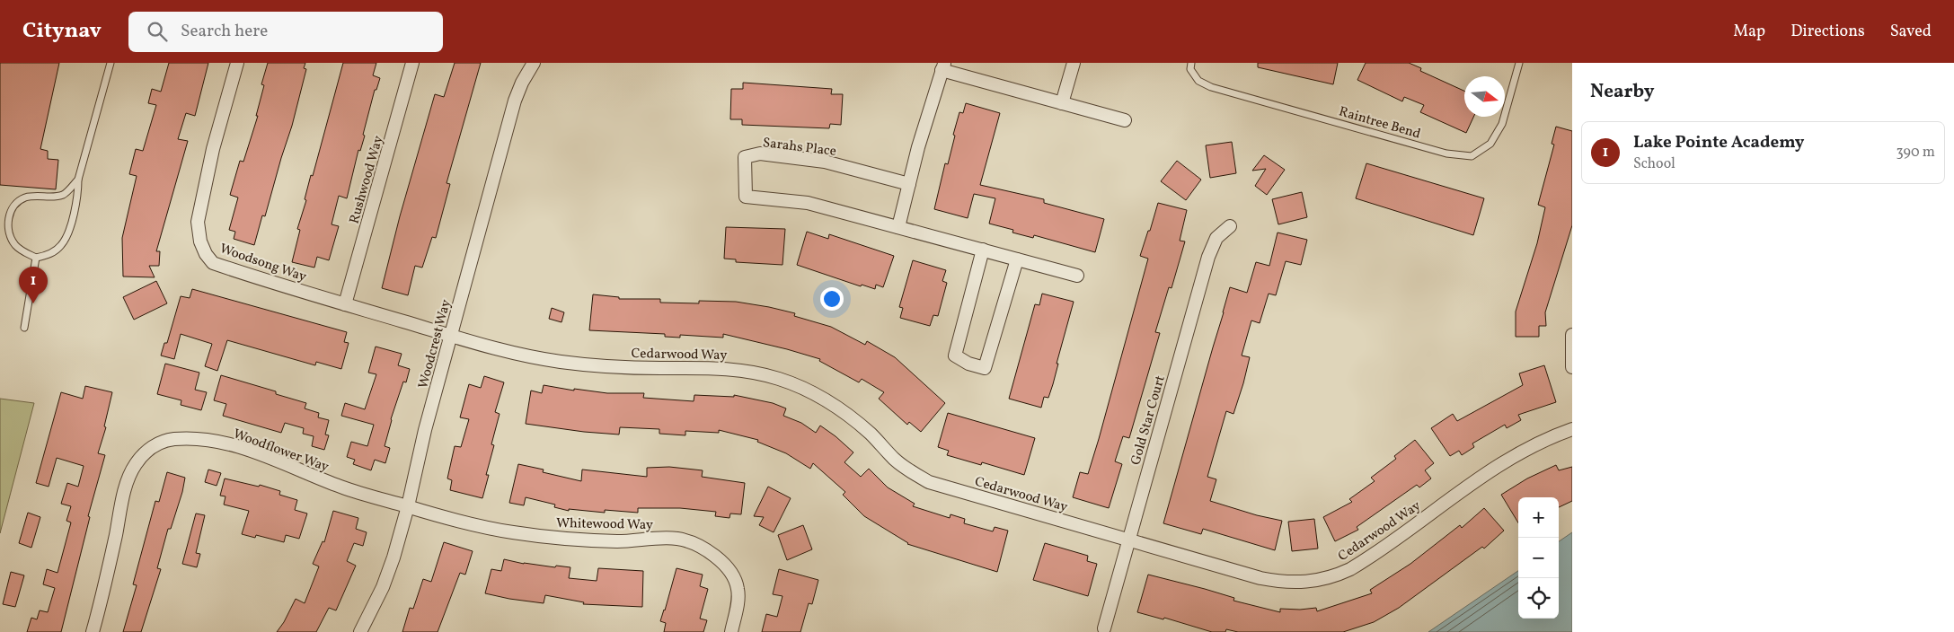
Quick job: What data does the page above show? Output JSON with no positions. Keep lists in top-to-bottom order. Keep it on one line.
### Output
{"streets":{"street":["Sarahs Place","Rushwood Way","Woodsong Way","Woodcrest Way","Cedarwood Way","Gold Star Court","Woodflower Way","Whitewood Way"],"lane":["Raintree Bend"]},"crossings":[["Rushwood Way","Woodsong Way"],["Woodsong Way","Woodcrest Way"],["Woodsong Way","Cedarwood Way"],["Woodcrest Way","Cedarwood Way"],["Woodcrest Way","Woodflower Way"],["Woodcrest Way","Whitewood Way"],["Cedarwood Way","Gold Star Court"],["Woodflower Way","Whitewood Way"]],"north":"right","page":{"header":"Citynav","search":"Search here","nav":["Map","Directions","Saved"],"heading":"Nearby","list":[{"mark":"1","name":"Lake Pointe Academy","note":"School","value":"390 m"}],"pins":"1","map_buttons":["+","−"]}}
